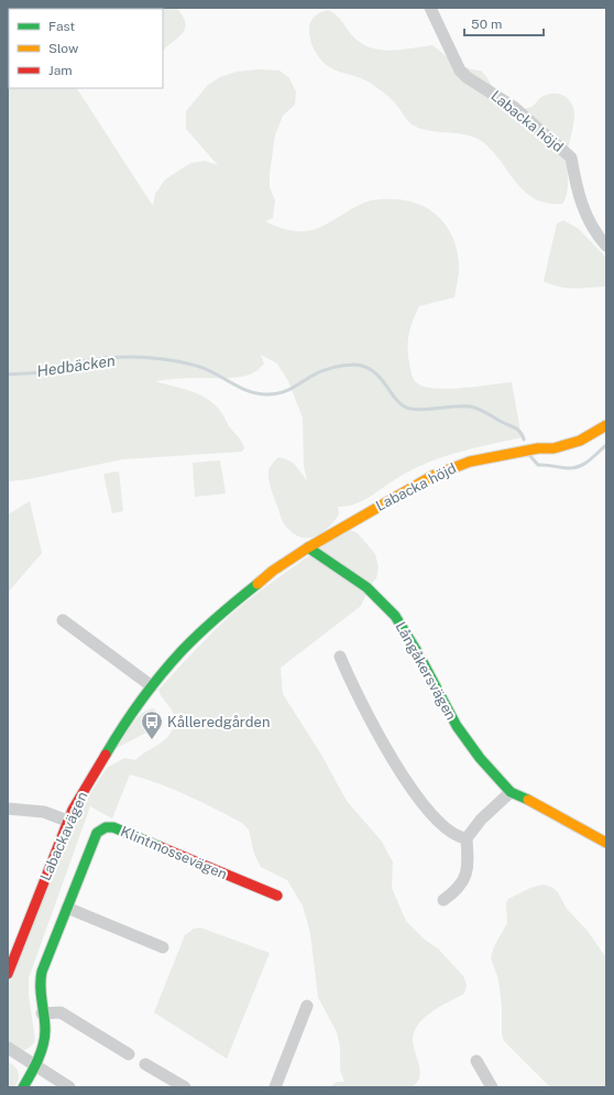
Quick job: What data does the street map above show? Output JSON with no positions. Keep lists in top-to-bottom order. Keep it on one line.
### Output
{"streets":{"street":["Labacka höjd","Långåkersvägen","Labackavägen","Klintmossevägen"]},"crossings":[["Labacka höjd","Långåkersvägen"],["Labacka höjd","Labackavägen"],["Långåkersvägen","Labackavägen"]],"water":["Hedbäcken"],"places":{"bus stop":["Kålleredgården"]},"legend":["Fast","Slow","Jam"],"scale_bar":"50 m"}
